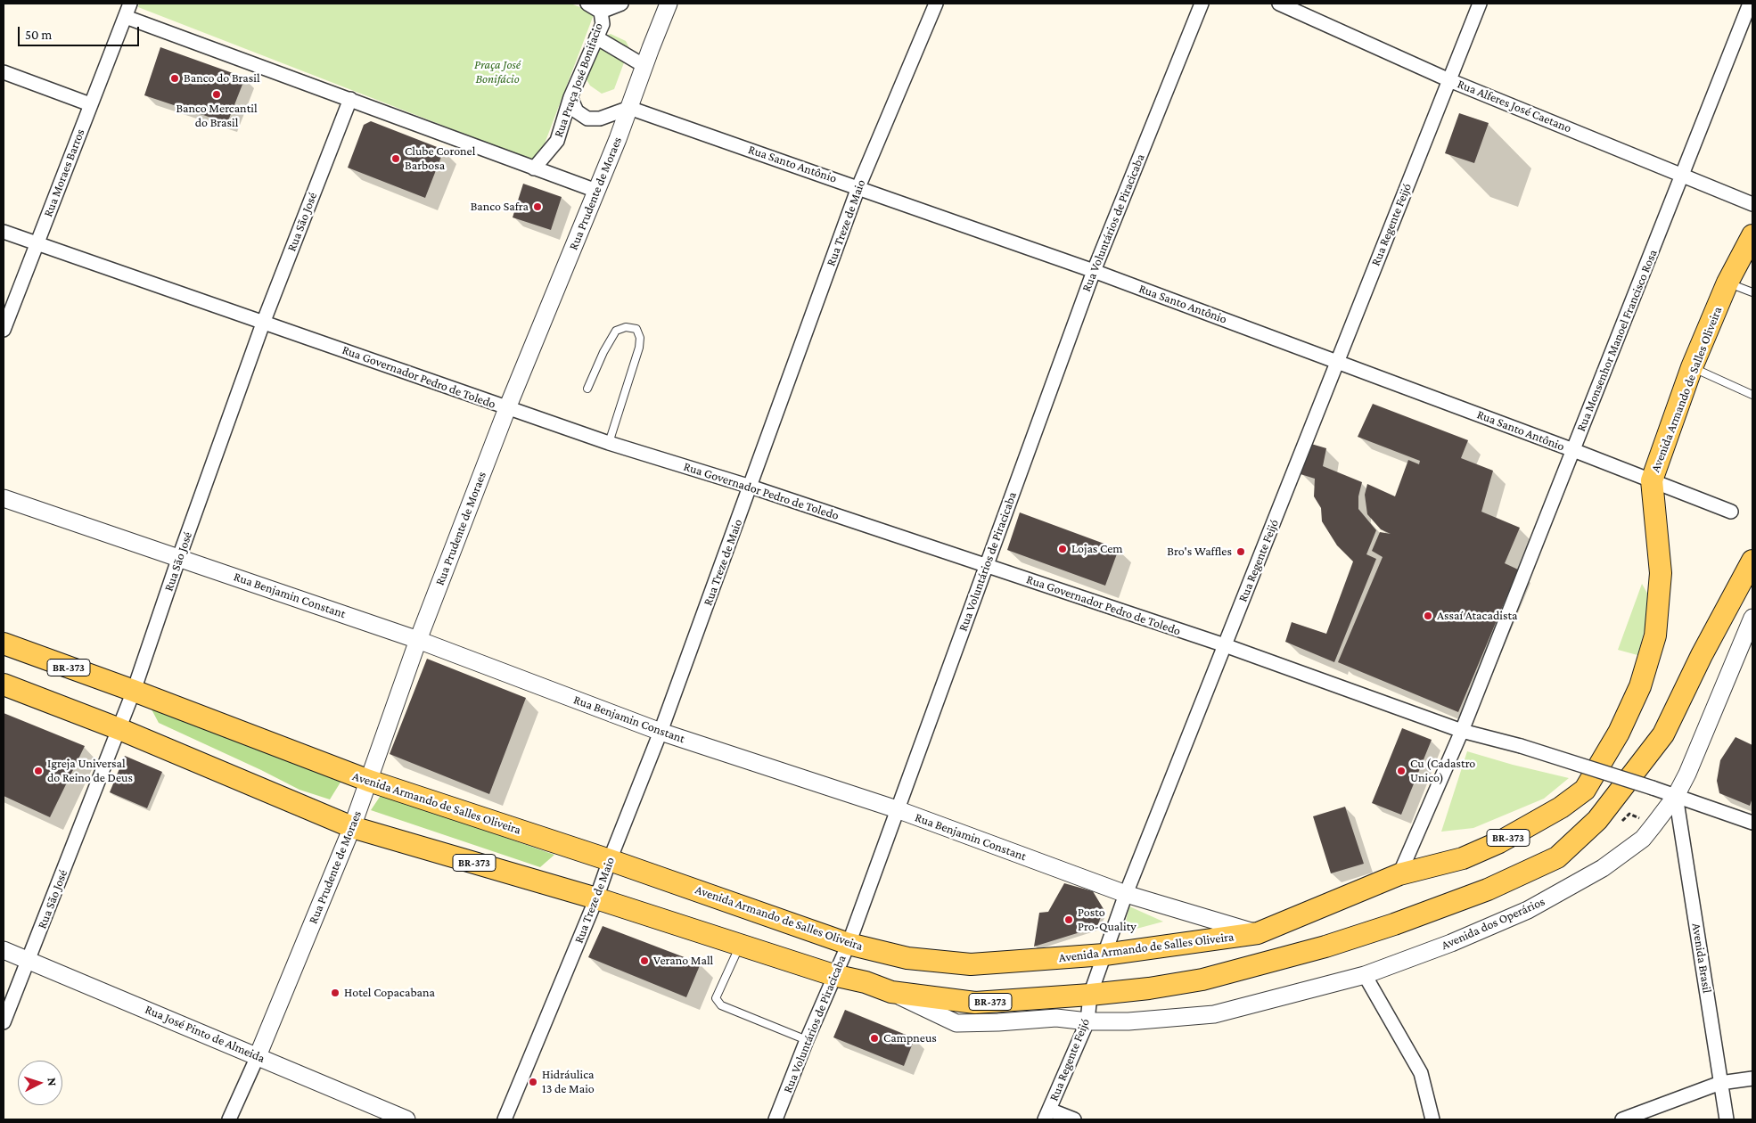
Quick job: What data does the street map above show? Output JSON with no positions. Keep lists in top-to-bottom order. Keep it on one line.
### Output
{"streets":{"main road":["Avenida Armando de Salles Oliveira","BR-373"],"street":["Rua Praça José Bonifacio","Rua Alferes José Caetano","Rua Santo Antônio","Rua Moraes Barros","Rua Prudente de Moraes","Rua São José","Rua Treze de Maio","Rua Voluntários de Piracicaba","Rua Regente Feijó","Rua Monsenhor Manoel Francisco Rosa","Rua Governador Pedro de Toledo","Rua Benjamin Constant","Avenida dos Operários","Avenida Brasil","Rua José Pinto de Almeida"]},"crossings":[["Rua Alferes José Caetano","Rua Regente Feijó"],["Rua Alferes José Caetano","Rua Monsenhor Manoel Francisco Rosa"],["Rua Santo Antônio","Rua Prudente de Moraes"],["Rua Santo Antônio","Rua Treze de Maio"],["Rua Santo Antônio","Rua Voluntários de Piracicaba"],["Rua Santo Antônio","Rua Regente Feijó"],["Rua Santo Antônio","Rua Monsenhor Manoel Francisco Rosa"],["Rua Santo Antônio","Avenida Armando de Salles Oliveira"],["Rua Moraes Barros","Rua Governador Pedro de Toledo"],["Rua Prudente de Moraes","Rua Governador Pedro de Toledo"],["Rua Prudente de Moraes","Avenida Armando de Salles Oliveira"],["Rua Prudente de Moraes","Rua Benjamin Constant"],["Rua Prudente de Moraes","BR-373"],["Rua Prudente de Moraes","Rua José Pinto de Almeida"],["Rua São José","Rua Governador Pedro de Toledo"],["Rua São José","Avenida Armando de Salles Oliveira"],["Rua São José","Rua Benjamin Constant"],["Rua São José","BR-373"],["Rua São José","Rua José Pinto de Almeida"],["Rua Treze de Maio","Rua Governador Pedro de Toledo"],["Rua Treze de Maio","Avenida Armando de Salles Oliveira"],["Rua Treze de Maio","Rua Benjamin Constant"],["Rua Treze de Maio","BR-373"],["Rua Voluntários de Piracicaba","Rua Governador Pedro de Toledo"],["Rua Voluntários de Piracicaba","Avenida Armando de Salles Oliveira"],["Rua Voluntários de Piracicaba","Rua Benjamin Constant"],["Rua Voluntários de Piracicaba","BR-373"],["Rua Regente Feijó","Rua Governador Pedro de Toledo"],["Rua Regente Feijó","Avenida Armando de Salles Oliveira"],["Rua Regente Feijó","Rua Benjamin Constant"],["Rua Regente Feijó","BR-373"],["Rua Regente Feijó","Avenida dos Operários"],["Rua Monsenhor Manoel Francisco Rosa","Rua Governador Pedro de Toledo"],["Rua Monsenhor Manoel Francisco Rosa","Avenida Armando de Salles Oliveira"],["Rua Governador Pedro de Toledo","Avenida dos Operários"],["Rua Governador Pedro de Toledo","Avenida Brasil"],["Avenida Armando de Salles Oliveira","Rua Benjamin Constant"],["BR-373","Avenida dos Operários"],["Avenida dos Operários","Avenida Brasil"]],"parks":["Praça José Bonifácio"],"places":["Banco do Brasil","Banco Mercantil do Brasil","Clube Coronel Barbosa","Banco Safra","Lojas Cem","Bro's Waffles","Assaí Atacadista","Igreja Universal do Reino de Deus","Cu (Cadastro Unico)","Posto Pro-Quality","Verano Mall","Hotel Copacabana","Campneus","Hidráulica 13 de Maio"],"scale_bar":"50 m","north":"right"}
